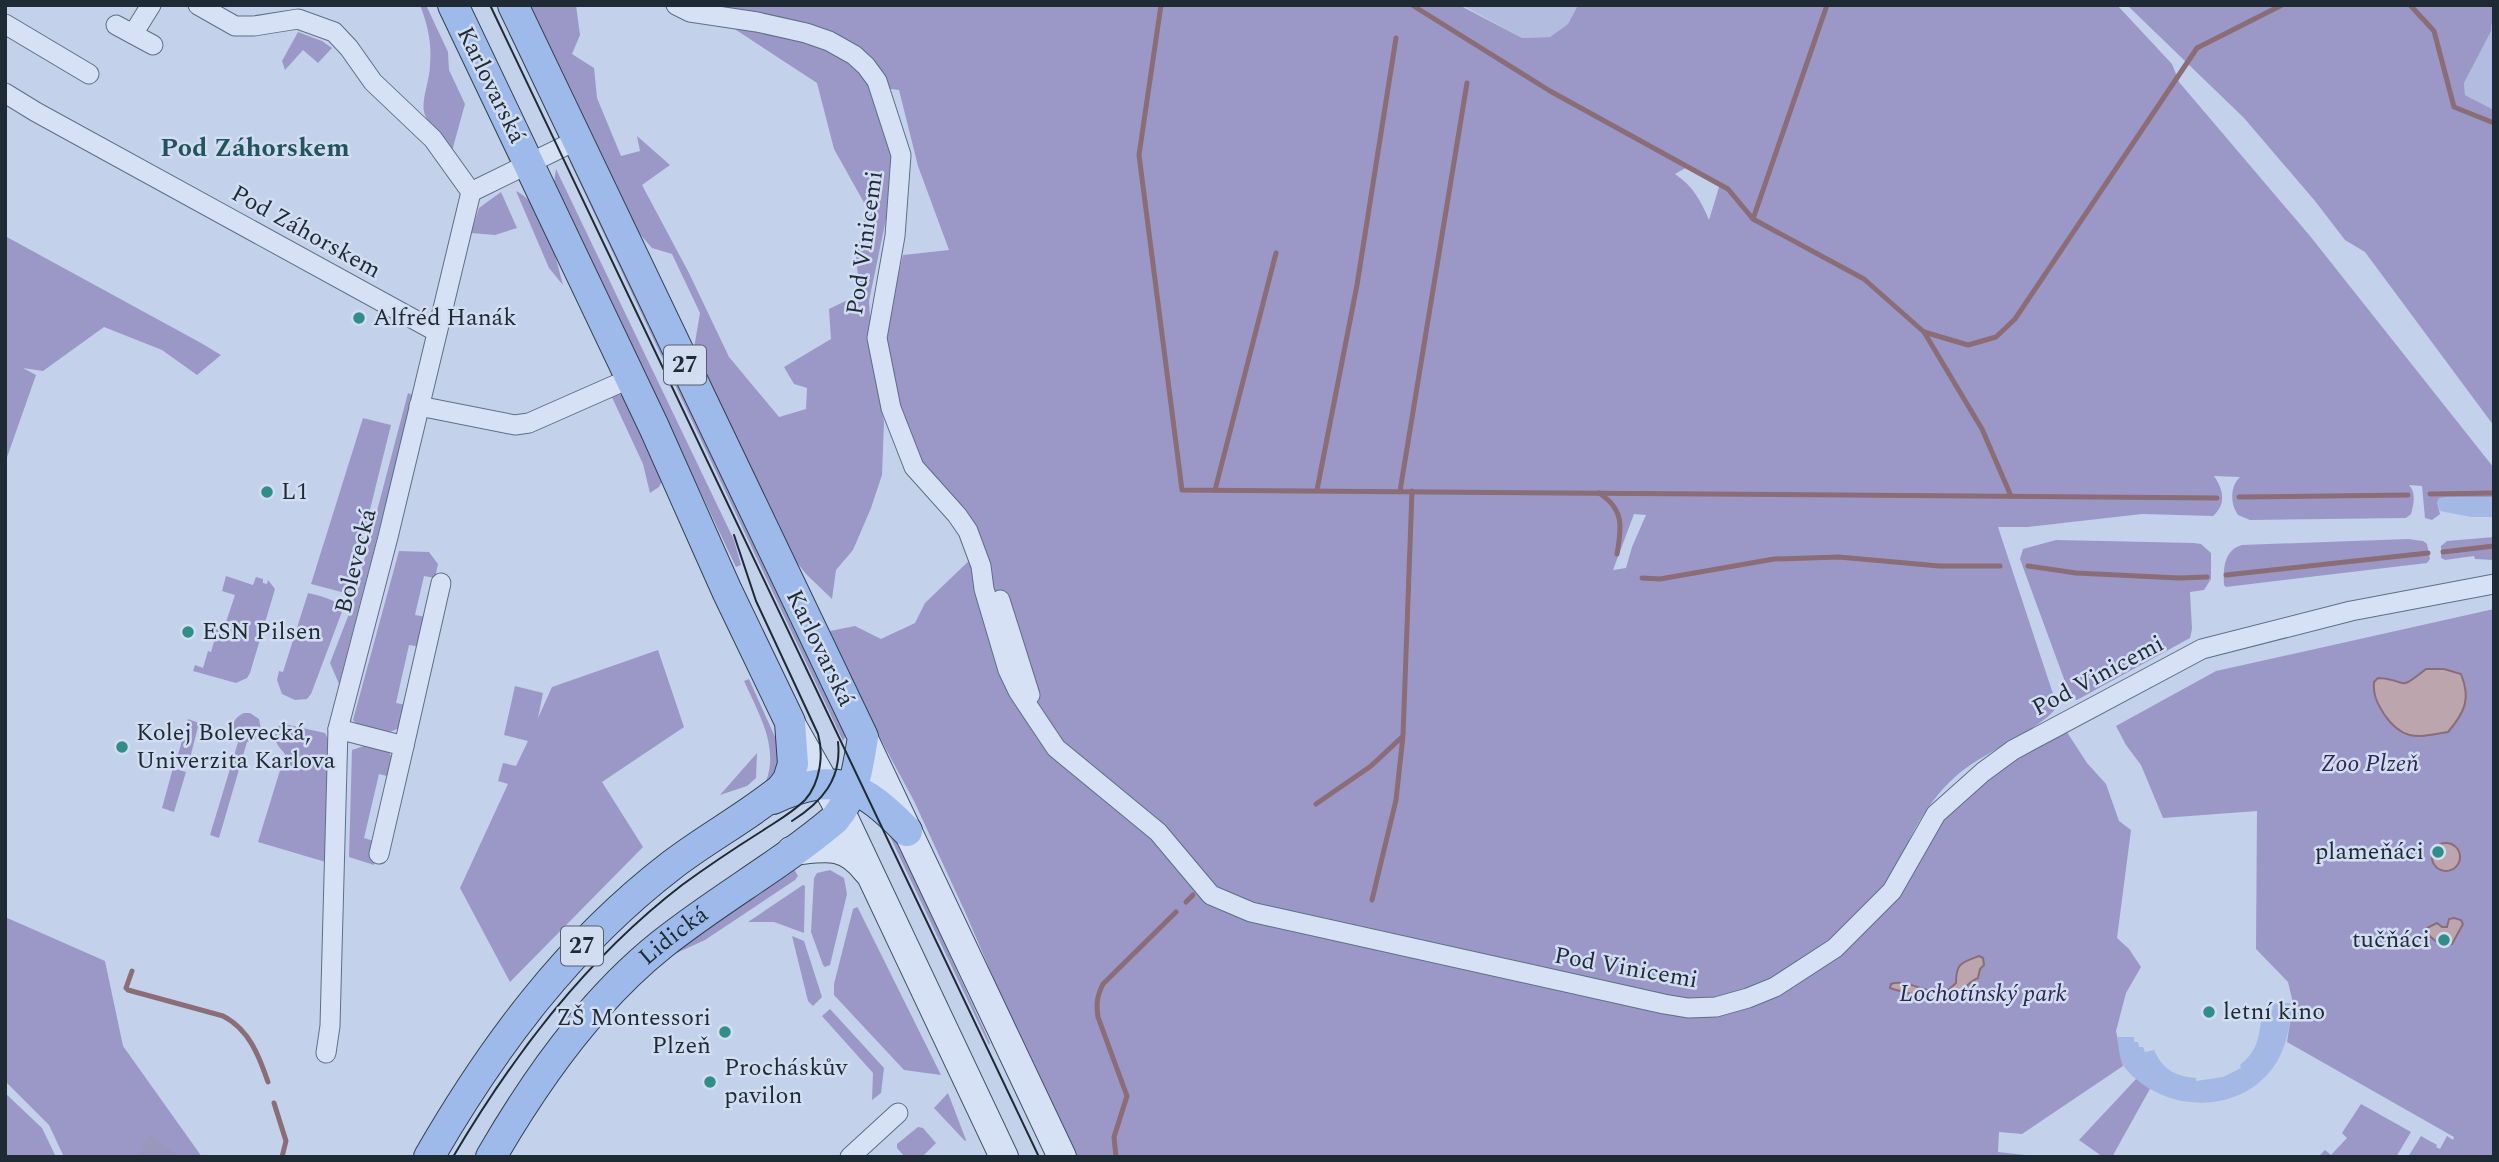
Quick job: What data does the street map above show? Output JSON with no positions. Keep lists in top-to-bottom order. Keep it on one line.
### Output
{"streets":{"main road":["Karlovarská","27","Lidická"],"street":["Pod Záhorskem","Pod Vinicemi","Bolevecká"]},"crossings":[["Karlovarská","27"],["Pod Záhorskem","Bolevecká"]],"districts":["Pod Záhorskem"],"parks":["Zoo Plzeň","Lochotínský park"],"places":["Alfréd Hanák","L1","ESN Pilsen","Kolej Bolevecká, Univerzita Karlova","plameňáci","tučňáci","letní kino","ZŠ Montessori Plzeň","Procháskův pavilon"]}
